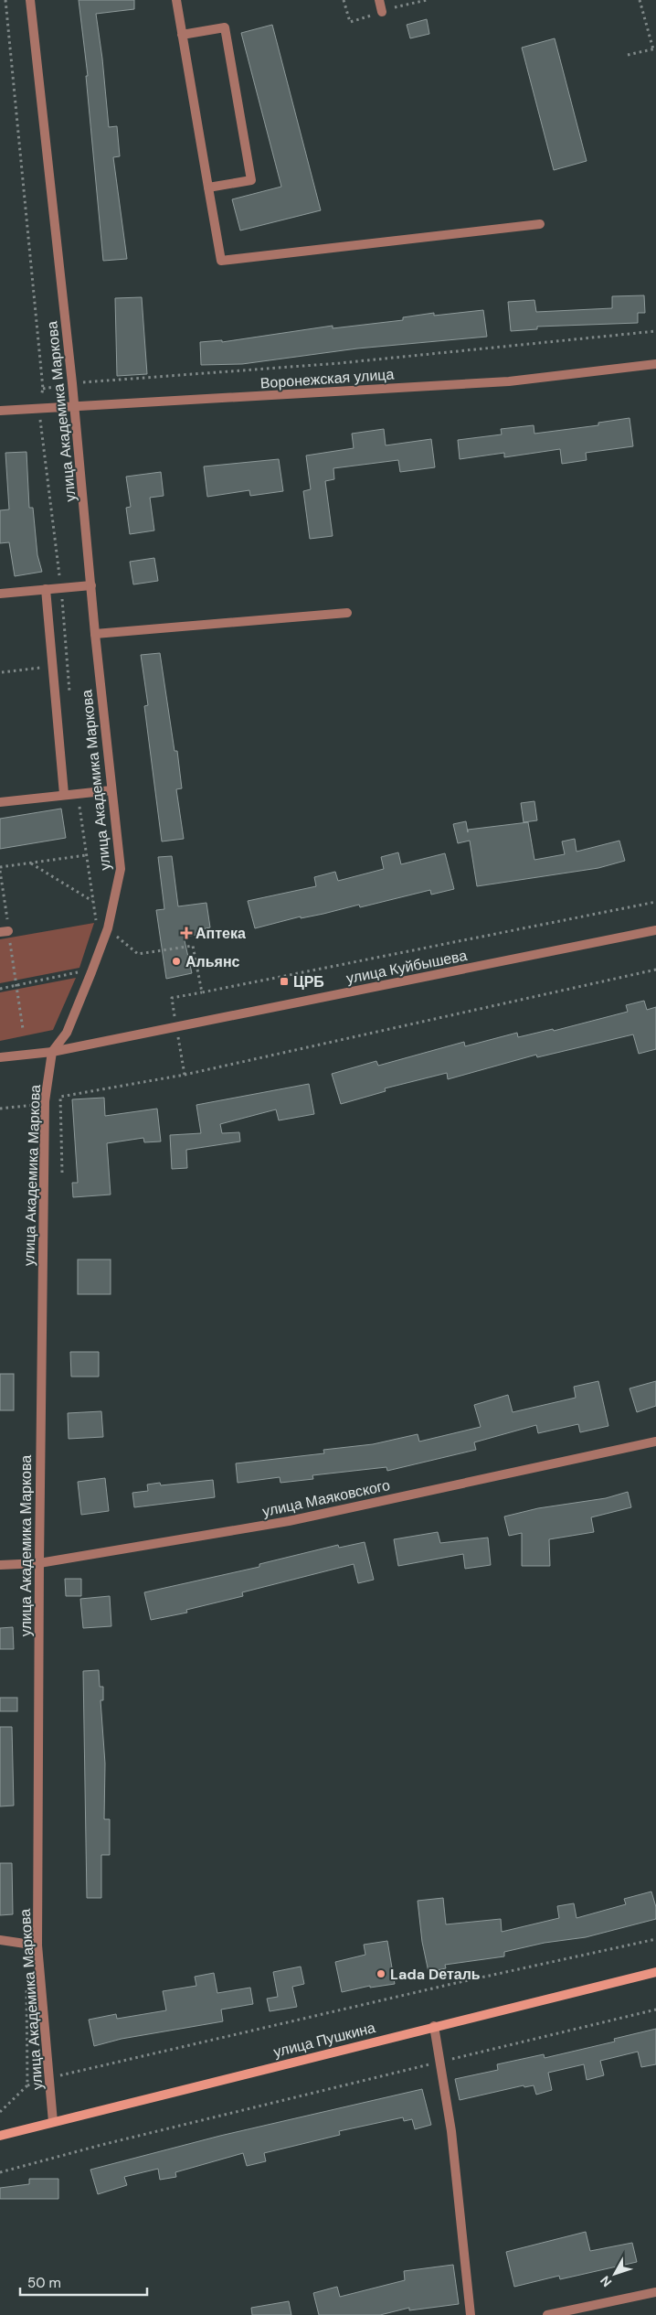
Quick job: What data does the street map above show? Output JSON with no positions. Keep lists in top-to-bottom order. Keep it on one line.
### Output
{"streets":{"main road":["улица Пушкина"],"street":["Воронежская улица","улица Академика Маркова","улица Куйбышева","улица Маяковского"]},"crossings":[["Воронежская улица","улица Академика Маркова"],["улица Академика Маркова","улица Куйбышева"],["улица Академика Маркова","улица Маяковского"],["улица Академика Маркова","улица Пушкина"]],"places":{"health":["Аптека"],"other":["Альянс","Lada Dеталь"],"transit":["ЦРБ"]},"scale_bar":"50 m","north":"bottom left"}
